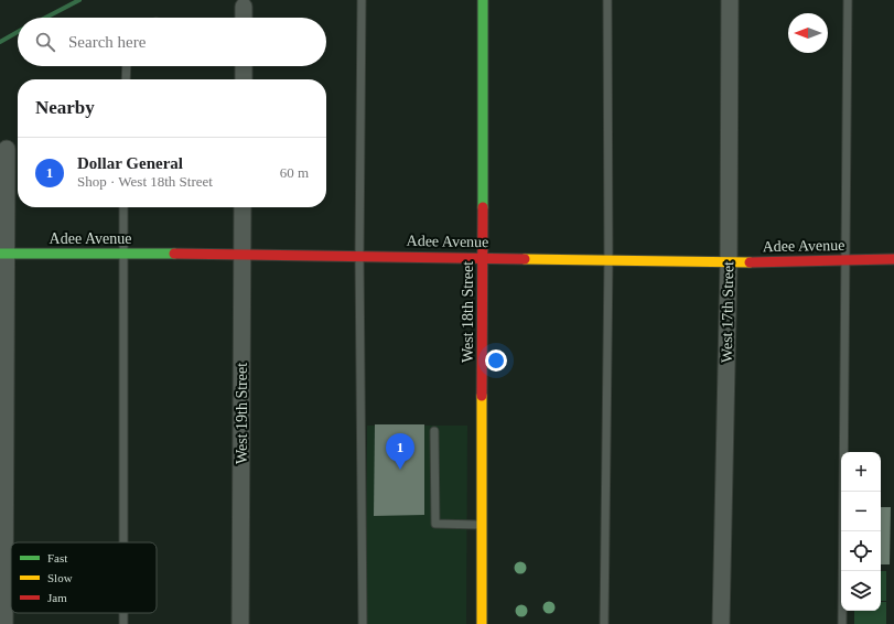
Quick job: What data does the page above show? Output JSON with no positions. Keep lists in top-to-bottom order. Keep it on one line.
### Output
{"streets":{"street":["Adee Avenue","West 18th Street","West 17th Street","West 19th Street"]},"crossings":[["Adee Avenue","West 18th Street"],["Adee Avenue","West 17th Street"],["Adee Avenue","West 19th Street"]],"legend":["Fast","Slow","Jam"],"north":"left","page":{"search":"Search here","heading":"Nearby","list":[{"mark":"1","name":"Dollar General","note":"Shop · West 18th Street","value":"60 m"}],"pins":"1","map_buttons":["+","−"]}}
